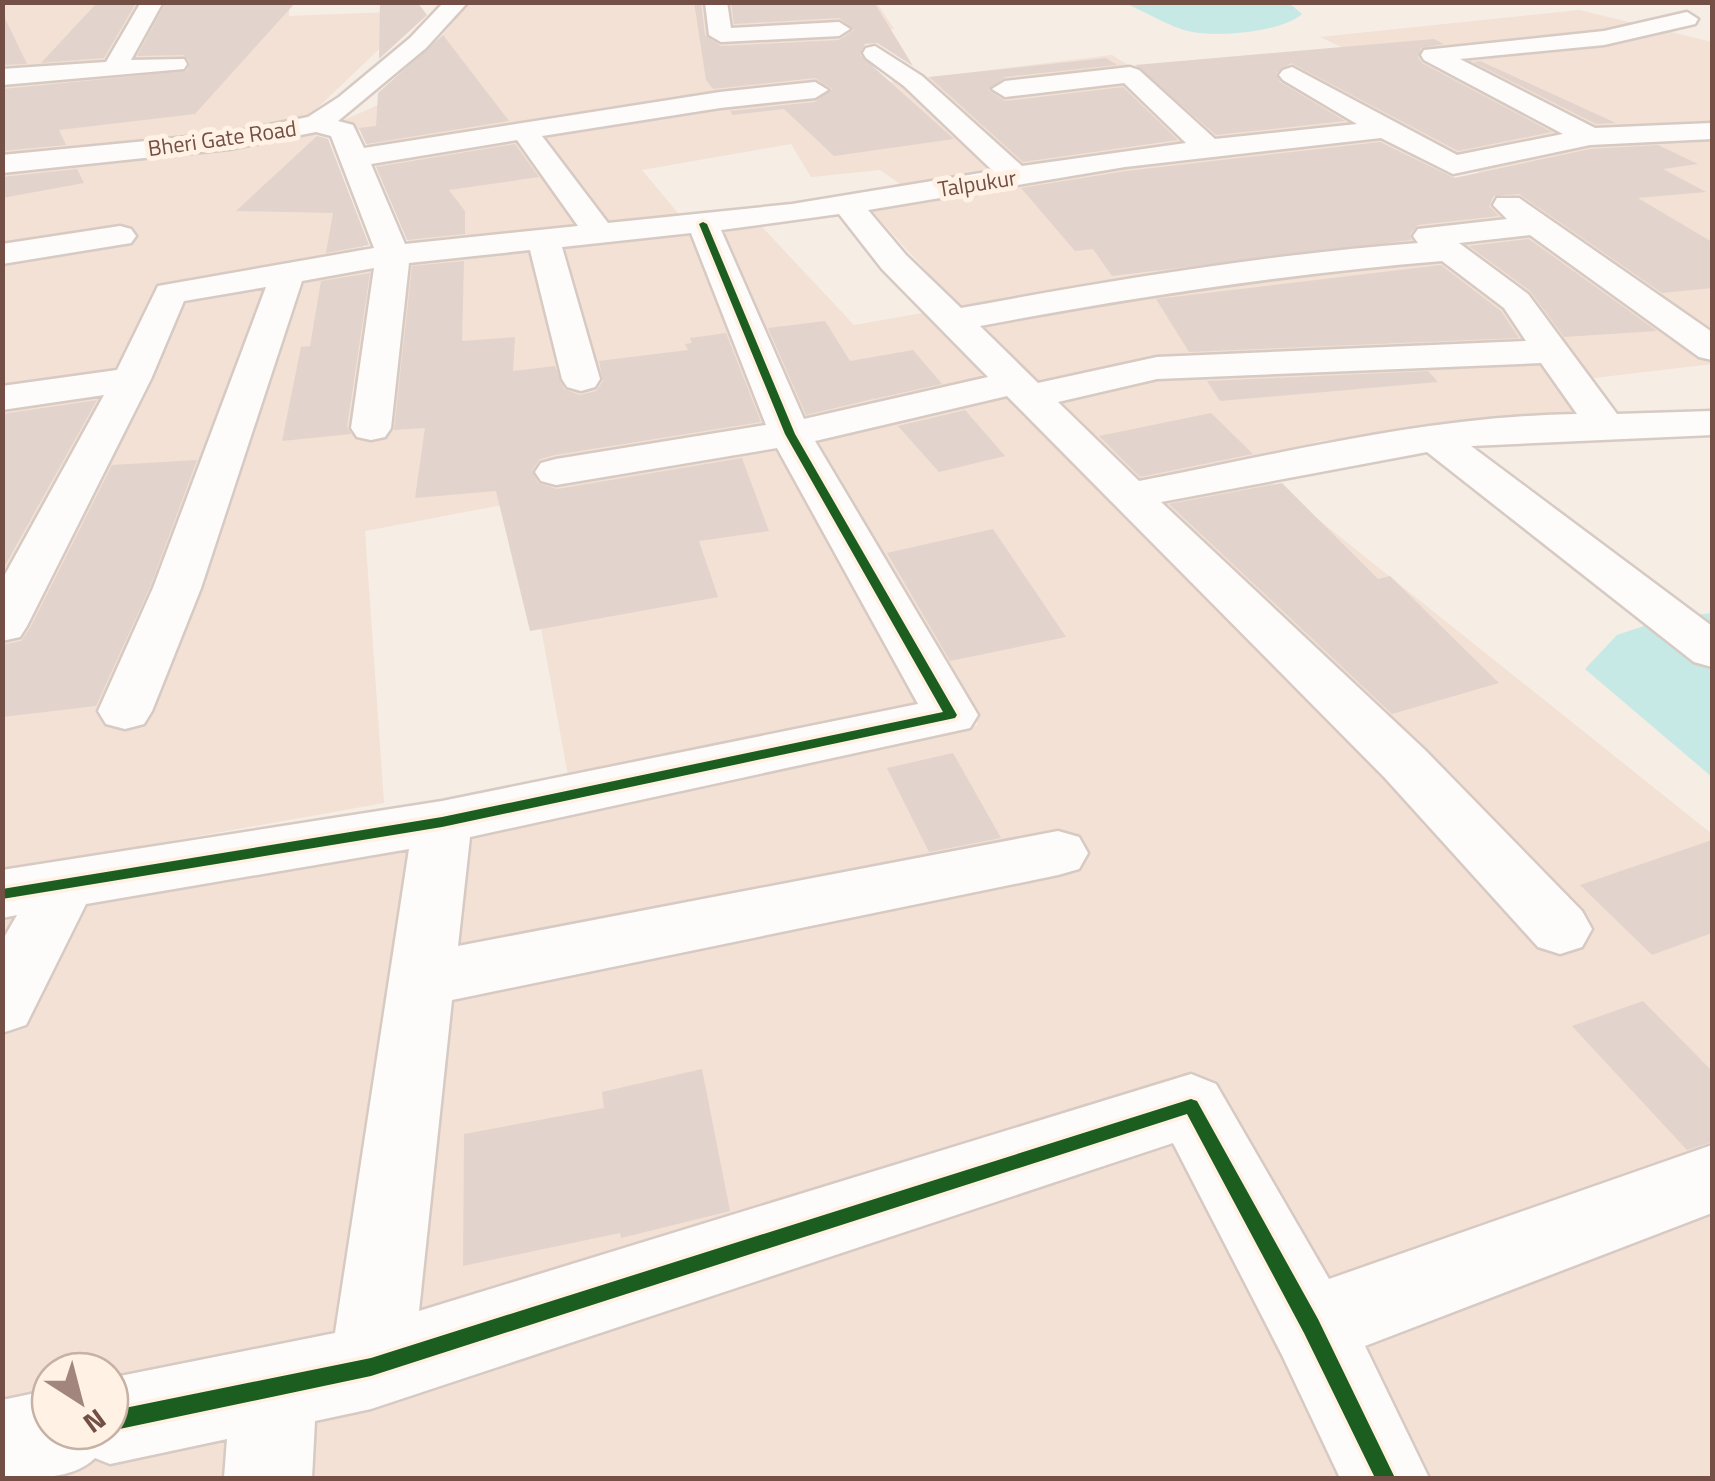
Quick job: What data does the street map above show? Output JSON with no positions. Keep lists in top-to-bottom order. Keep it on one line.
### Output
{"streets":{"street":["Bheri Gate Road","Talpukur"]},"north":"bottom right"}
